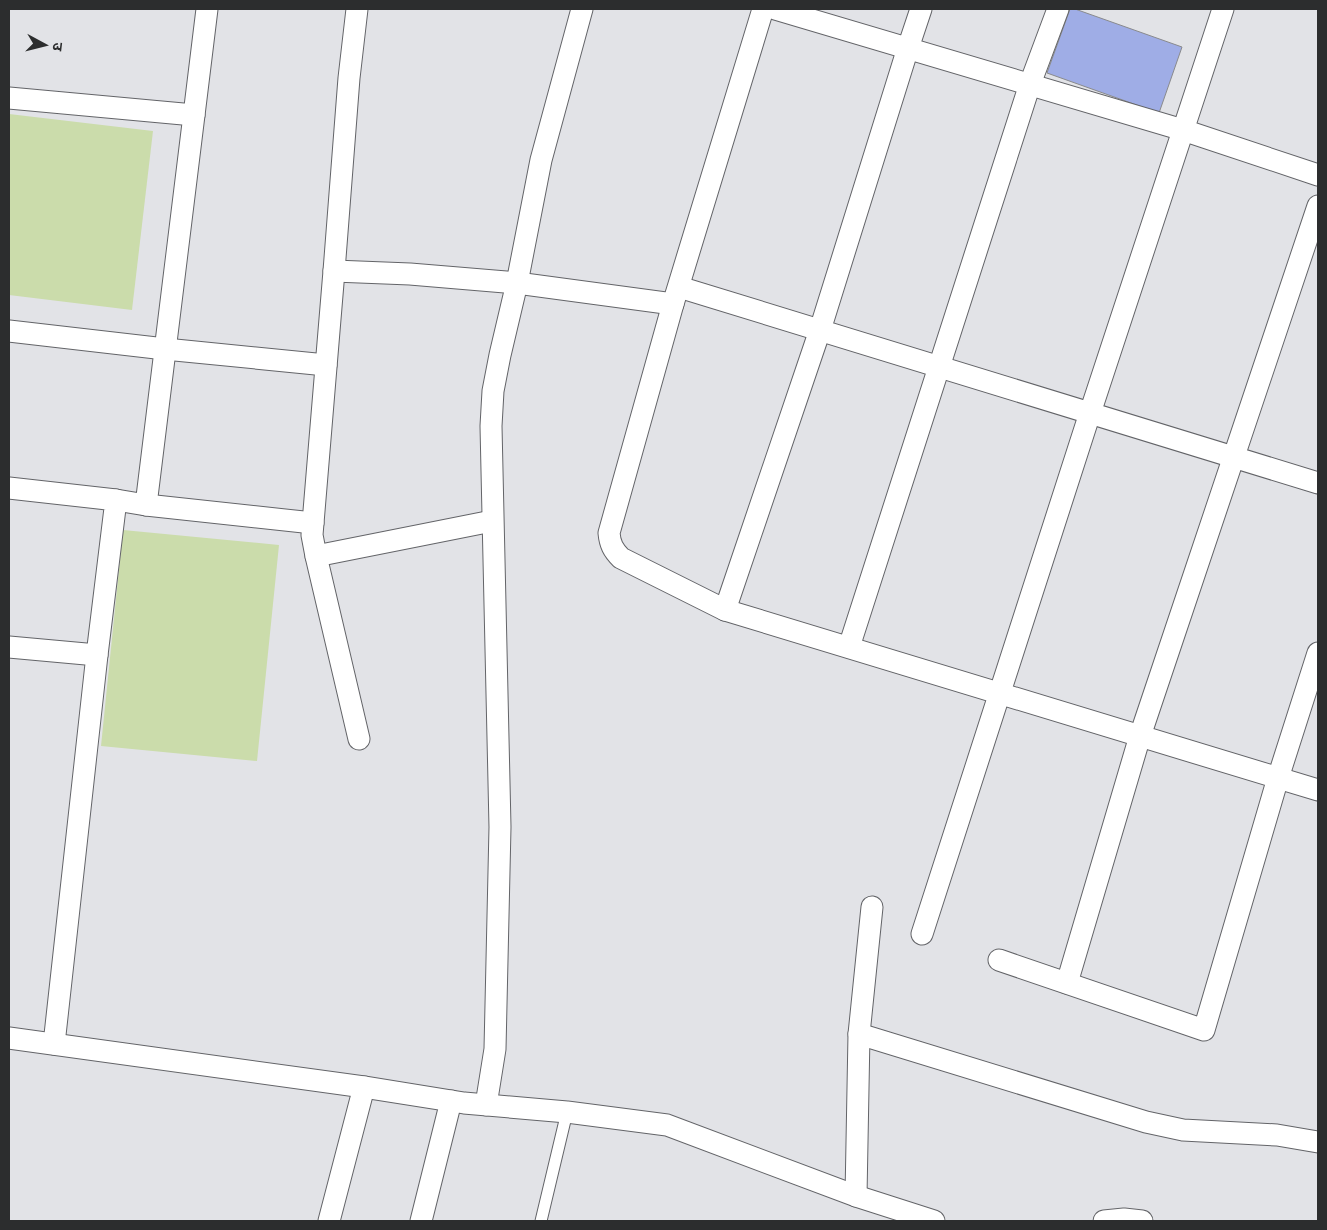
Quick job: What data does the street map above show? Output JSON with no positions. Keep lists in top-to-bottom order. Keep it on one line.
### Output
{"north":"right"}
